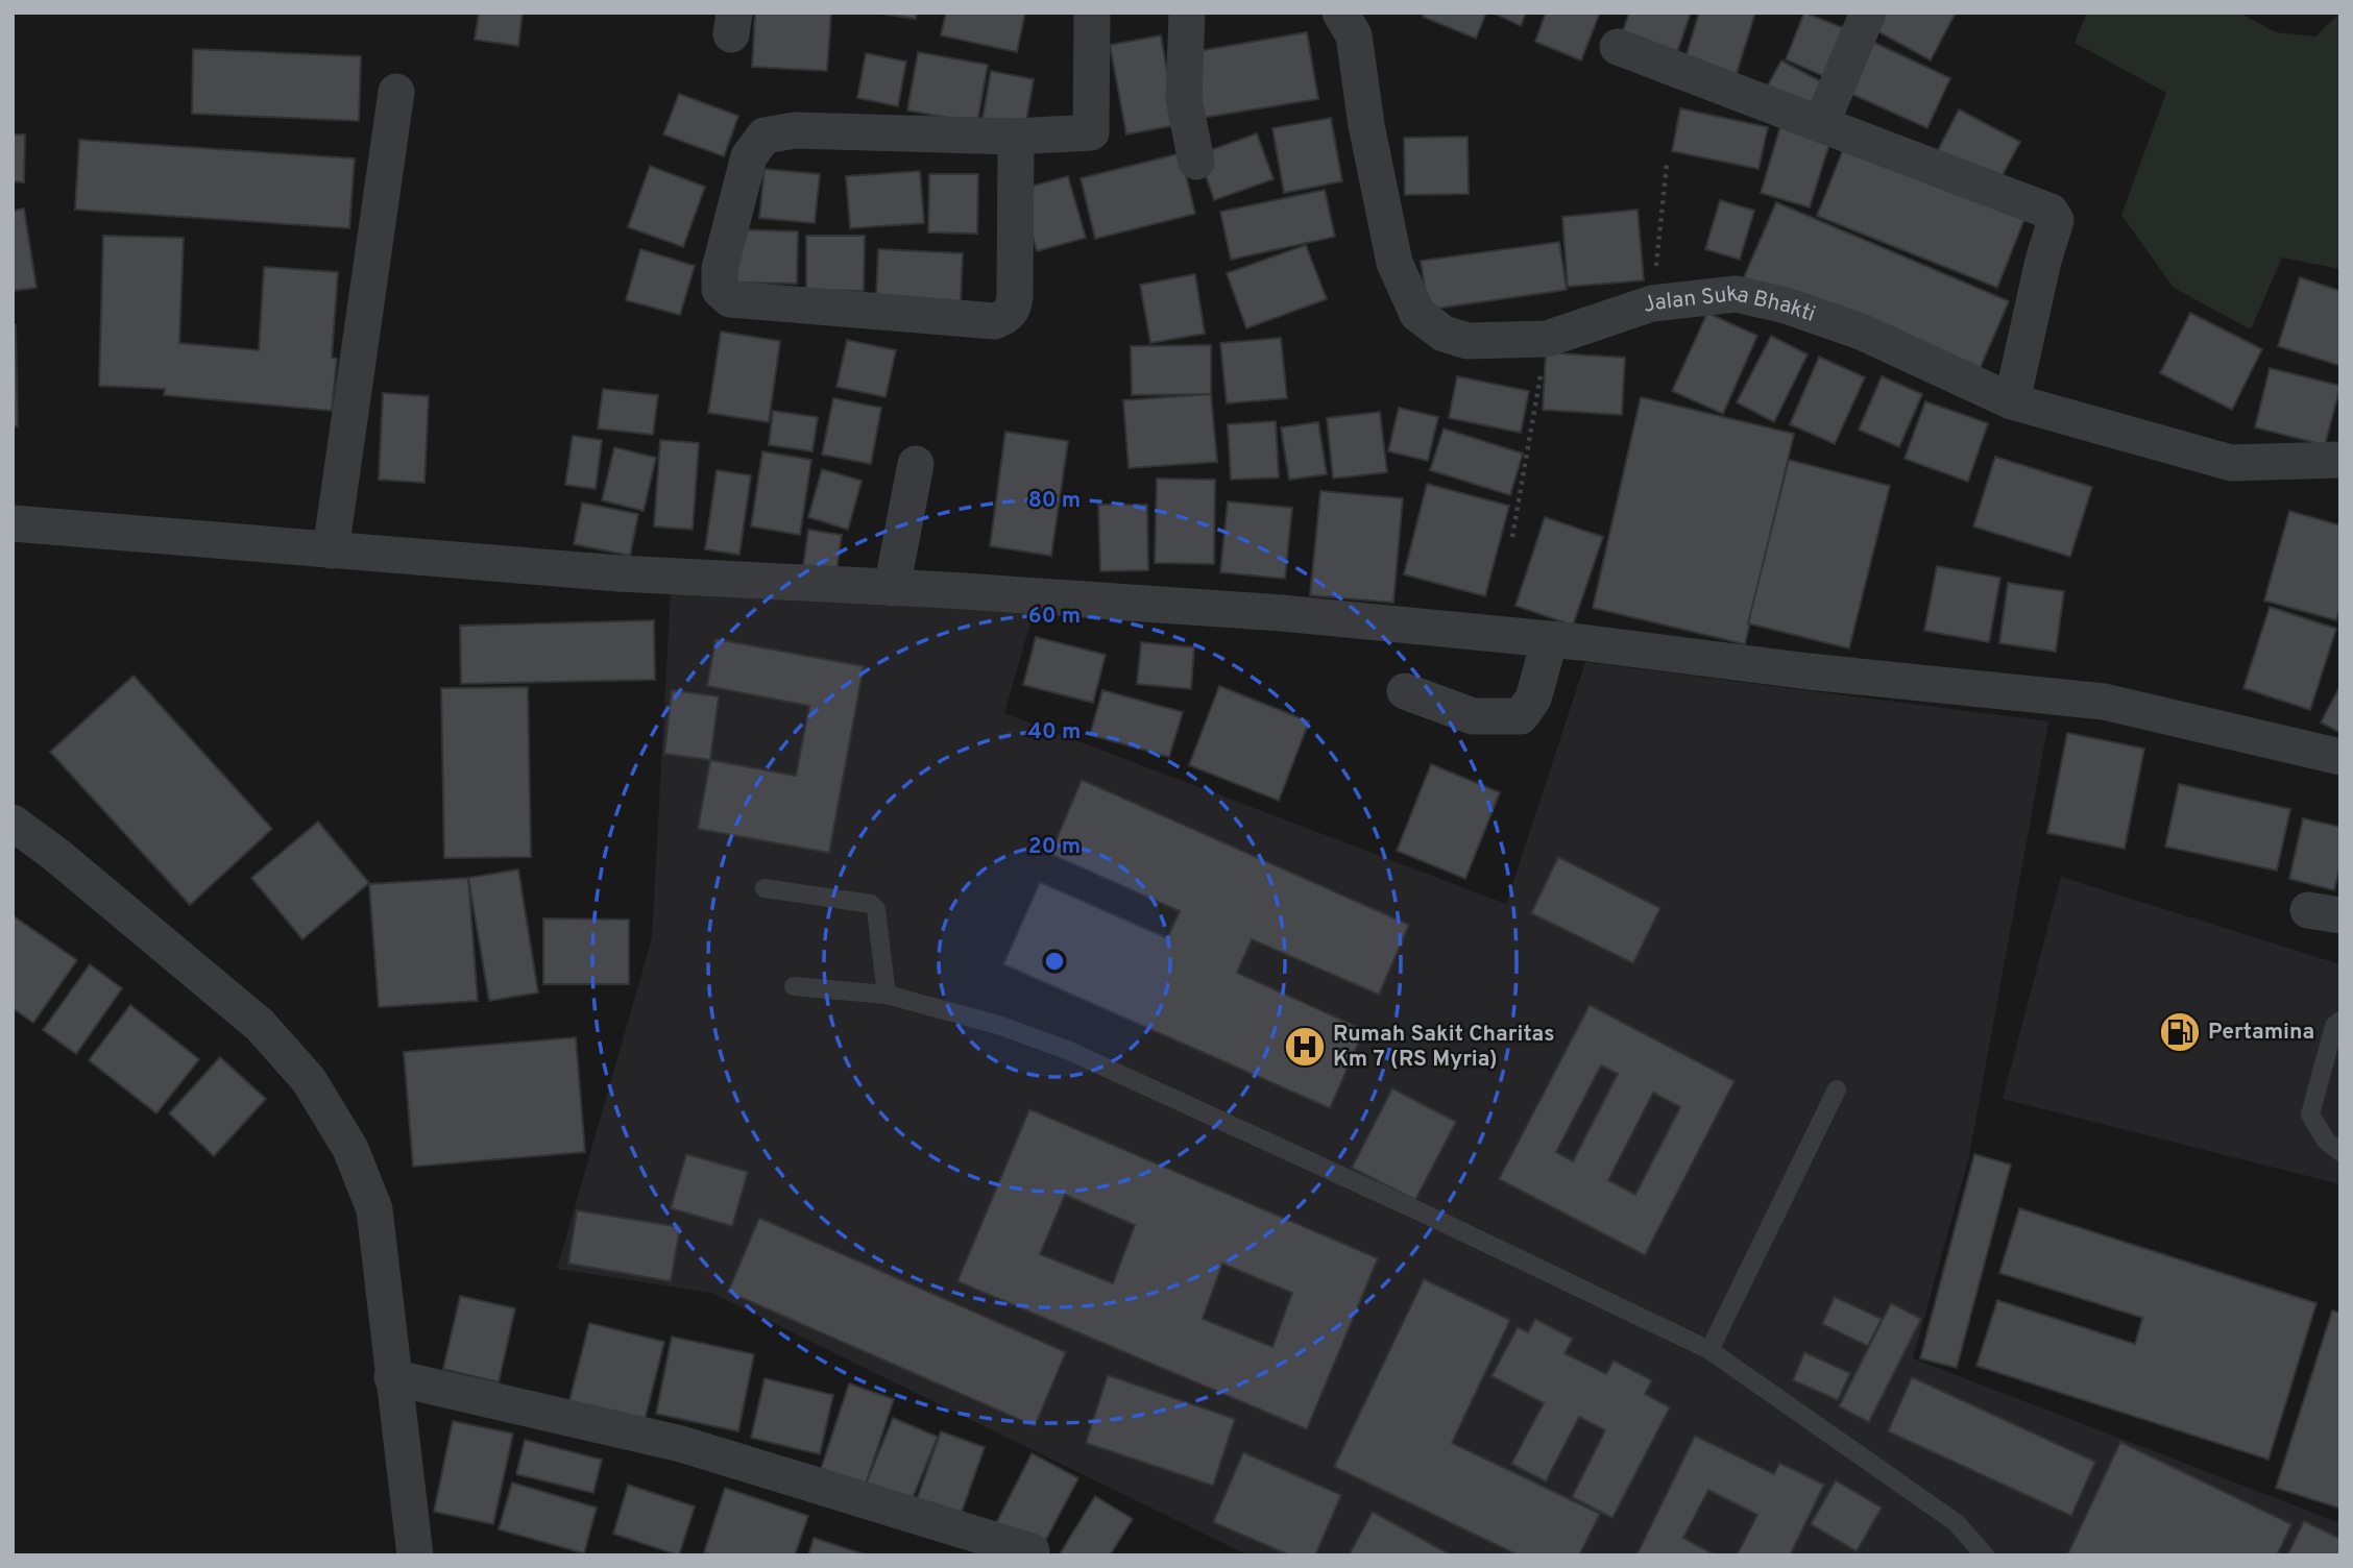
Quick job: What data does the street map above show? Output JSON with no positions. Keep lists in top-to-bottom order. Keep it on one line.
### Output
{"streets":{"street":["Jalan Suka Bhakti"]},"places":{"fuel station":["Pertamina"],"hospital":["Rumah Sakit Charitas Km 7 (RS Myria)"]},"rings":["80 m","60 m","40 m","20 m"]}
